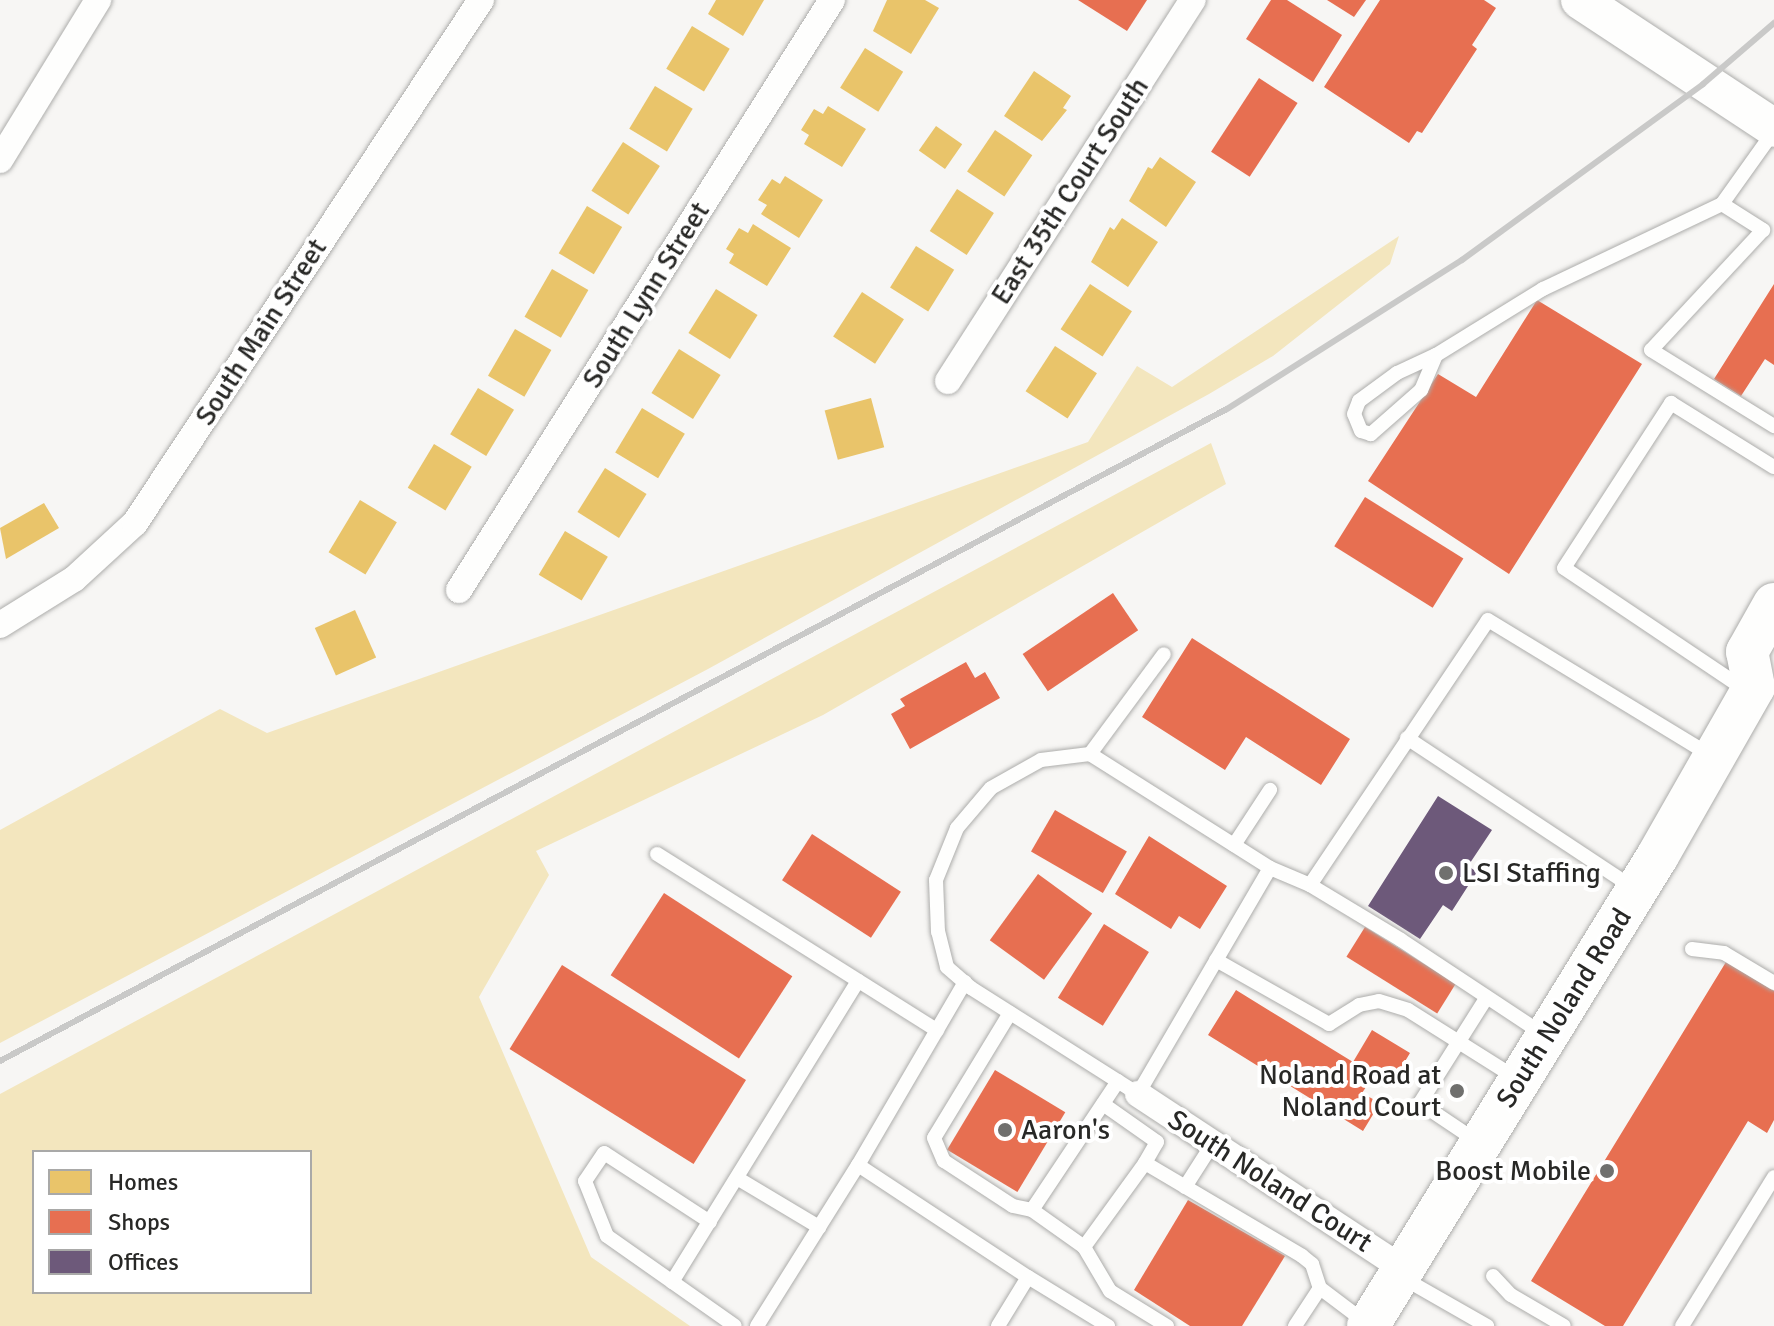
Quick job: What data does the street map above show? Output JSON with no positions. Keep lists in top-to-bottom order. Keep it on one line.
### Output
{"streets":{"main road":["South Noland Road"],"street":["East 35th Court South","South Lynn Street","South Main Street","South Noland Court"]},"crossings":[["South Noland Road","South Noland Court"]],"places":["LSI Staffing","Noland Road at Noland Court","Aaron's","Boost Mobile"],"legend":["Homes","Shops","Offices"]}
